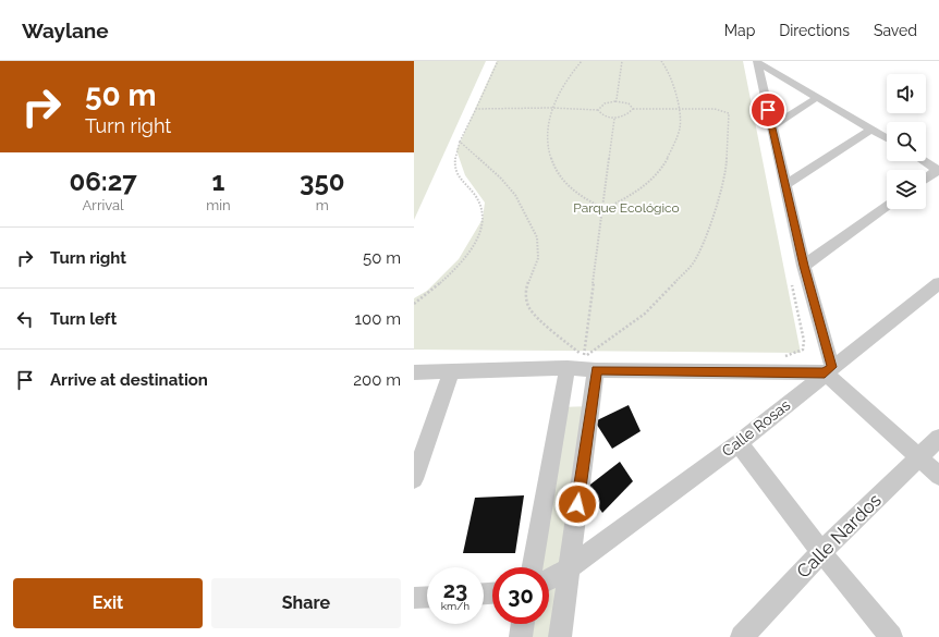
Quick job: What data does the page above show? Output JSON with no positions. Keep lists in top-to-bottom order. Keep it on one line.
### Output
{"streets":{"street":["Calle Rosas","Calle Nardos"]},"parks":["Parque Ecológico"],"page":{"header":"Waylane","nav":["Map","Directions","Saved"],"turn":["50 m","Turn right"],"eta":["06:27","Arrival","1","min","350","m"],"list":[{"name":"Turn right","value":"50 m"},{"name":"Turn left","value":"100 m"},{"name":"Arrive at destination","value":"200 m"}],"speed":"23 km/h","limit":"30","buttons":["Exit","Share"]}}
